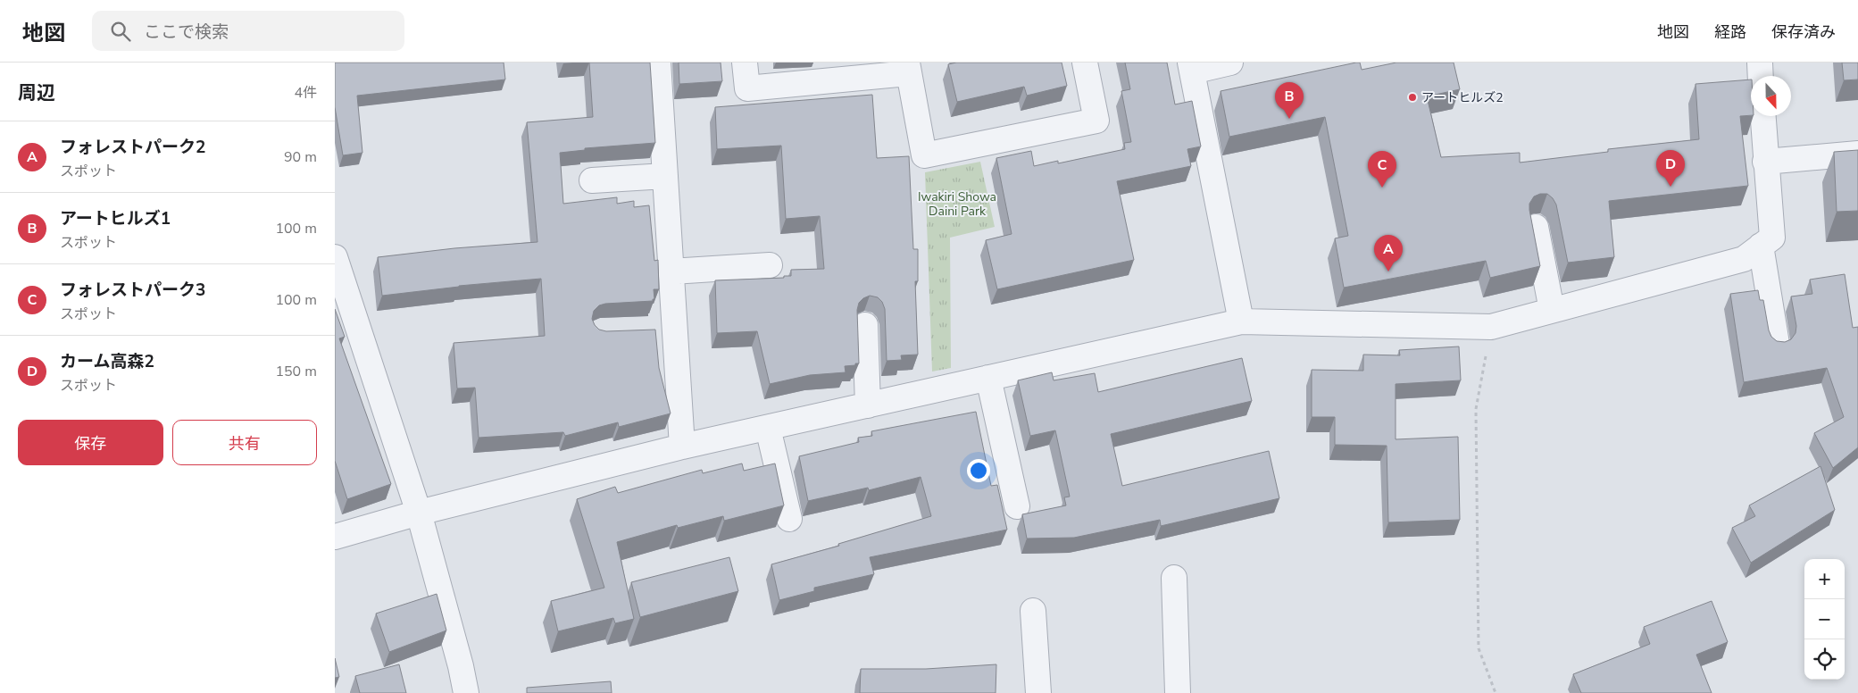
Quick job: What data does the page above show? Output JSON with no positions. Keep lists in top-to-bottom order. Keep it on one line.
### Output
{"parks":["Iwakiri Showa Daini Park"],"places":["アートヒルズ2"],"north":"bottom","page":{"header":"地図","search":"ここで検索","nav":["地図","経路","保存済み"],"heading":["周辺","4件"],"pins":["B","D","C","A"],"list":[{"mark":"A","name":"フォレストパーク2","note":"スポット","value":"90 m"},{"mark":"B","name":"アートヒルズ1","note":"スポット","value":"100 m"},{"mark":"C","name":"フォレストパーク3","note":"スポット","value":"100 m"},{"mark":"D","name":"カーム高森2","note":"スポット","value":"150 m"}],"buttons":["保存","共有"],"map_buttons":["+","−"]}}
